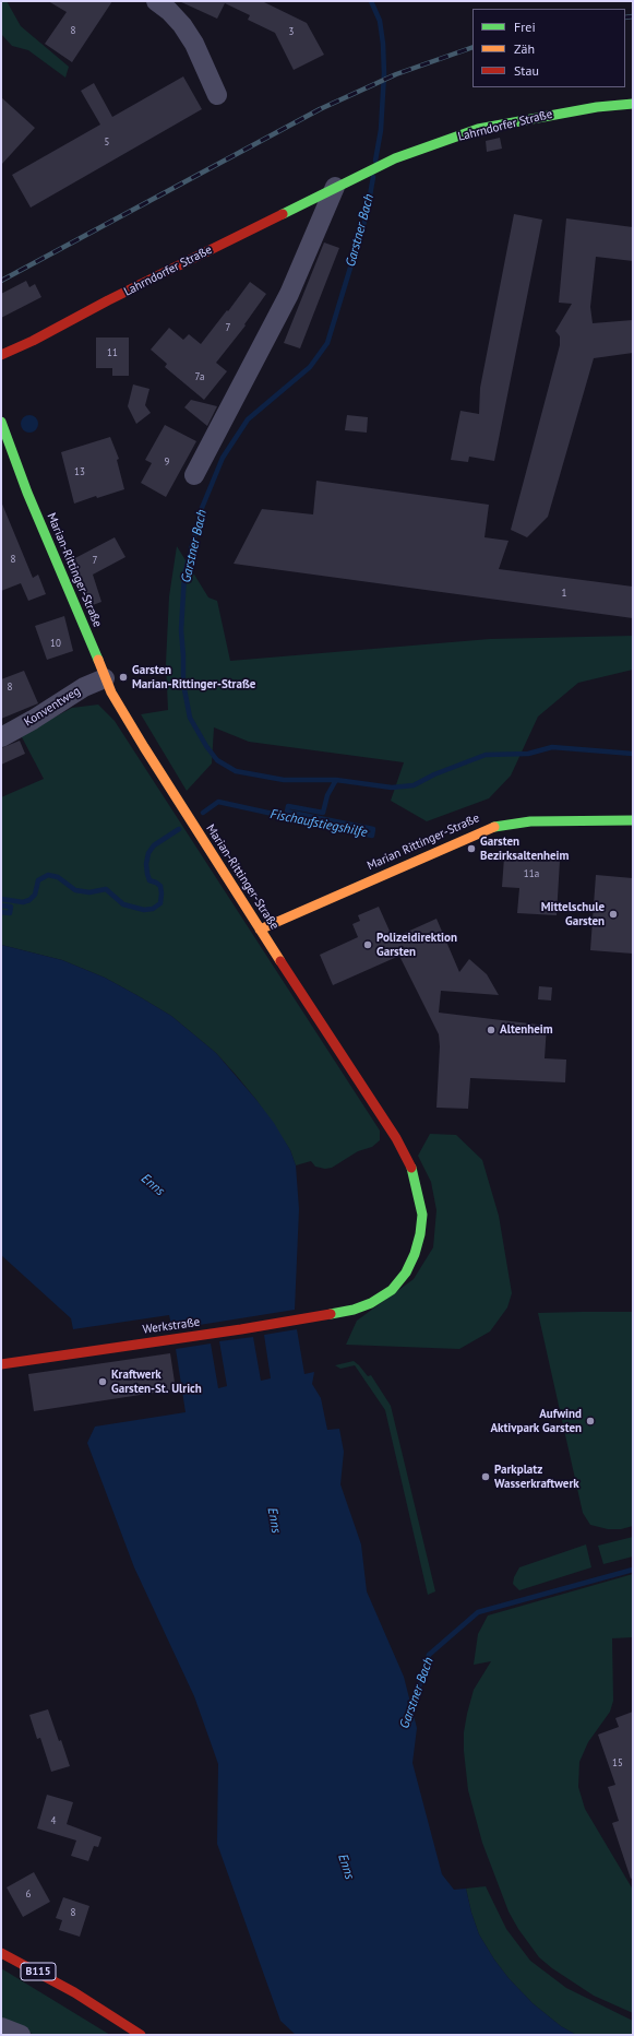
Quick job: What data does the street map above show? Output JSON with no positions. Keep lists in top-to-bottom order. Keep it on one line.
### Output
{"streets":{"street":["Lahrndorfer Straße","Marian-Rittinger-Straße","Konventweg","Marian Rittinger-Straße","Werkstraße","B115"]},"crossings":[["Marian-Rittinger-Straße","Konventweg"],["Marian-Rittinger-Straße","Marian Rittinger-Straße"],["Marian-Rittinger-Straße","Werkstraße"]],"water":["Garstner Bach","Fischaufstiegshilfe","Enns"],"places":["Garsten Marian-Rittinger-Straße","Garsten Bezirksaltenheim","Mittelschule Garsten","Polizeidirektion Garsten","Altenheim","Kraftwerk Garsten-St. Ulrich","Aufwind Aktivpark Garsten","Parkplatz Wasserkraftwerk"],"house_numbers":["8","3","5","7","11","7a","9","13","8","7","1","10","8","11a","15","4","6","8"],"legend":["Frei","Zäh","Stau"]}
